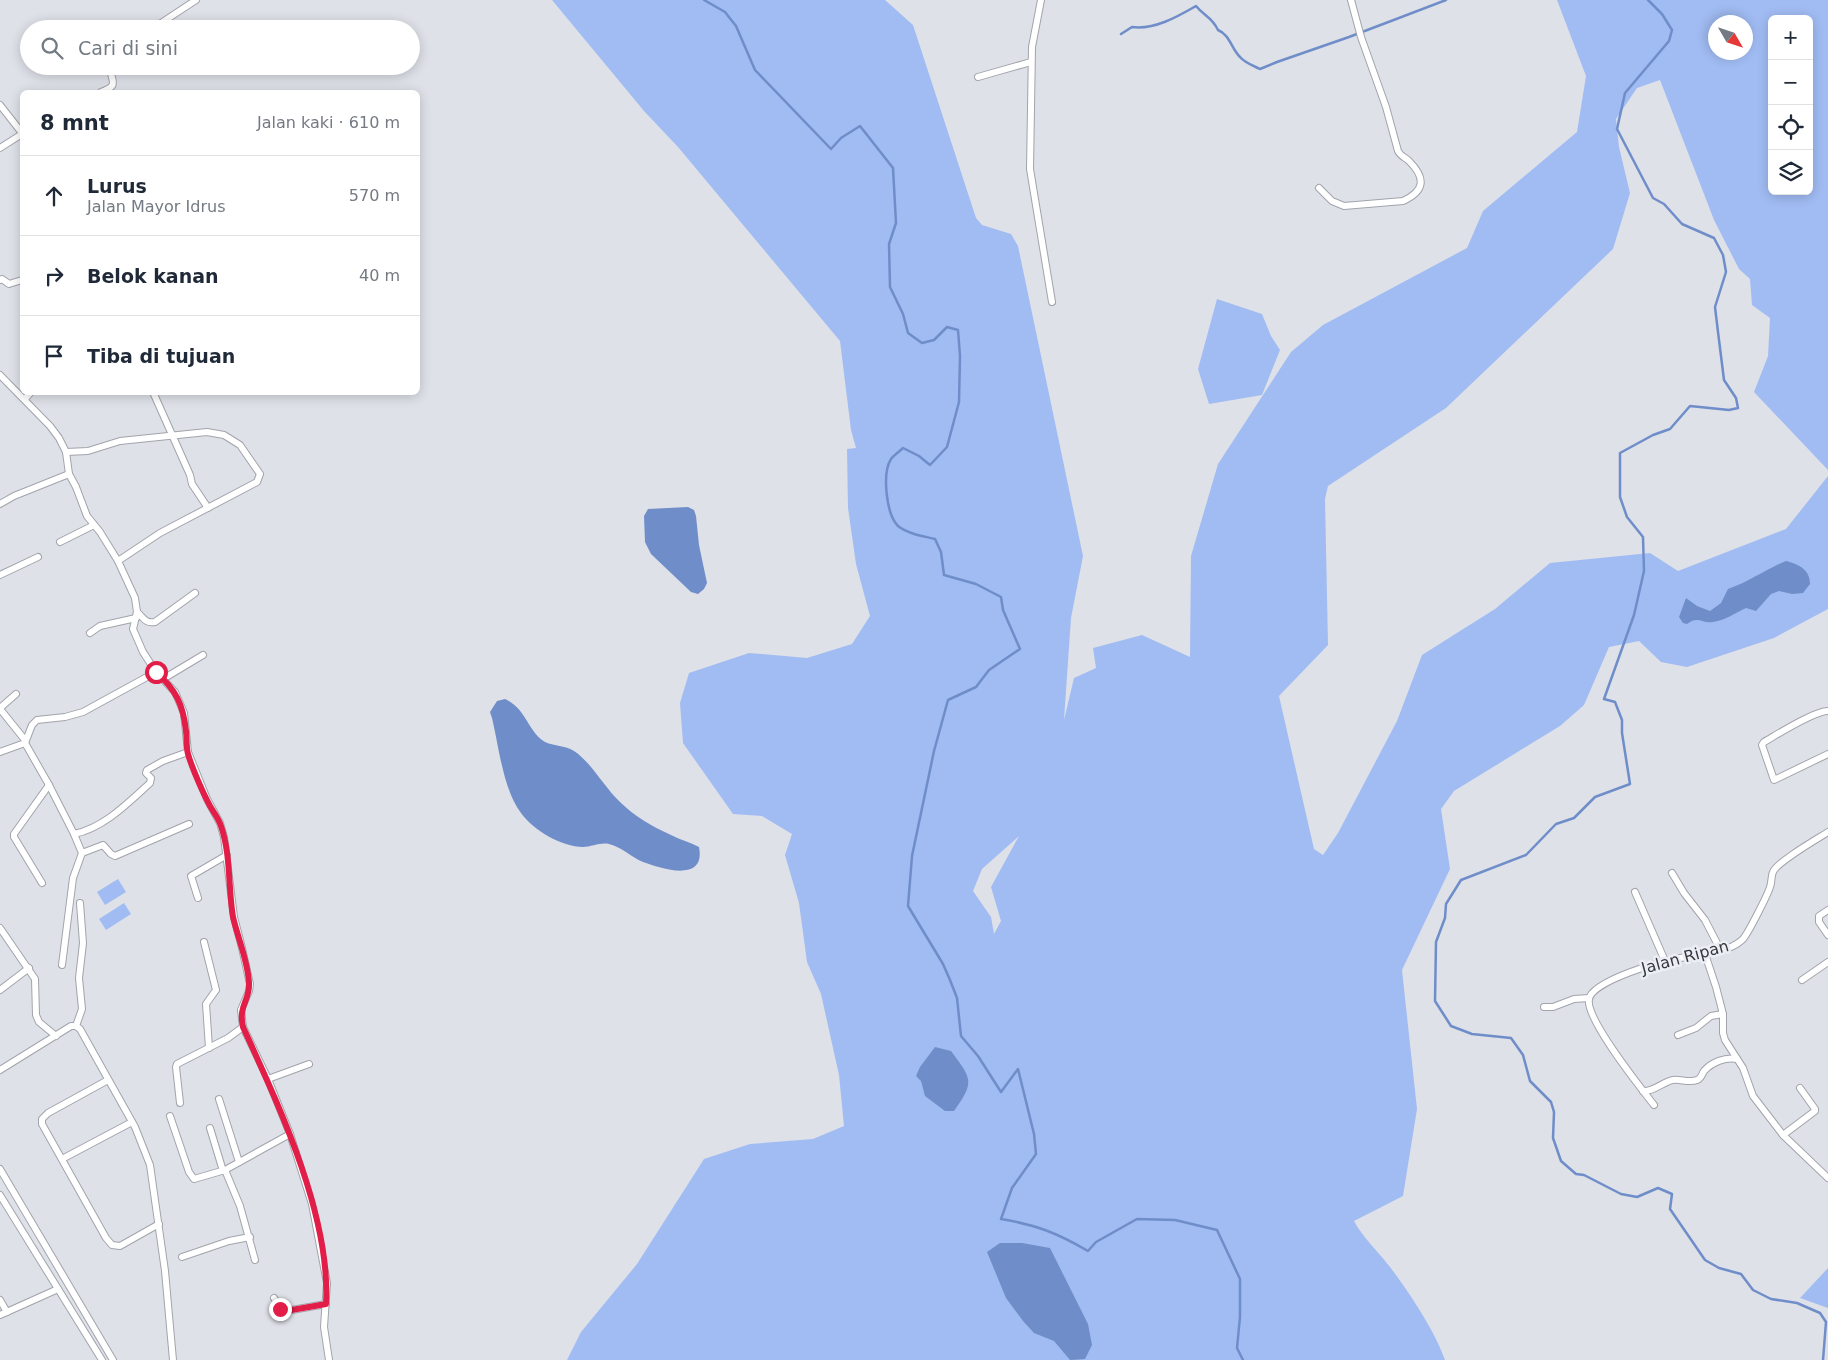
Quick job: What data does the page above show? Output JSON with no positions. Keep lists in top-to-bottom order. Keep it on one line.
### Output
{"streets":{"street":["Jalan Ripan"]},"north":"bottom right","page":{"map_buttons":["+","−"],"search":"Cari di sini","heading":["8 mnt","Jalan kaki · 610 m"],"list":[["Lurus","Jalan Mayor Idrus","570 m"],["Belok kanan","40 m"],"Tiba di tujuan"]}}
